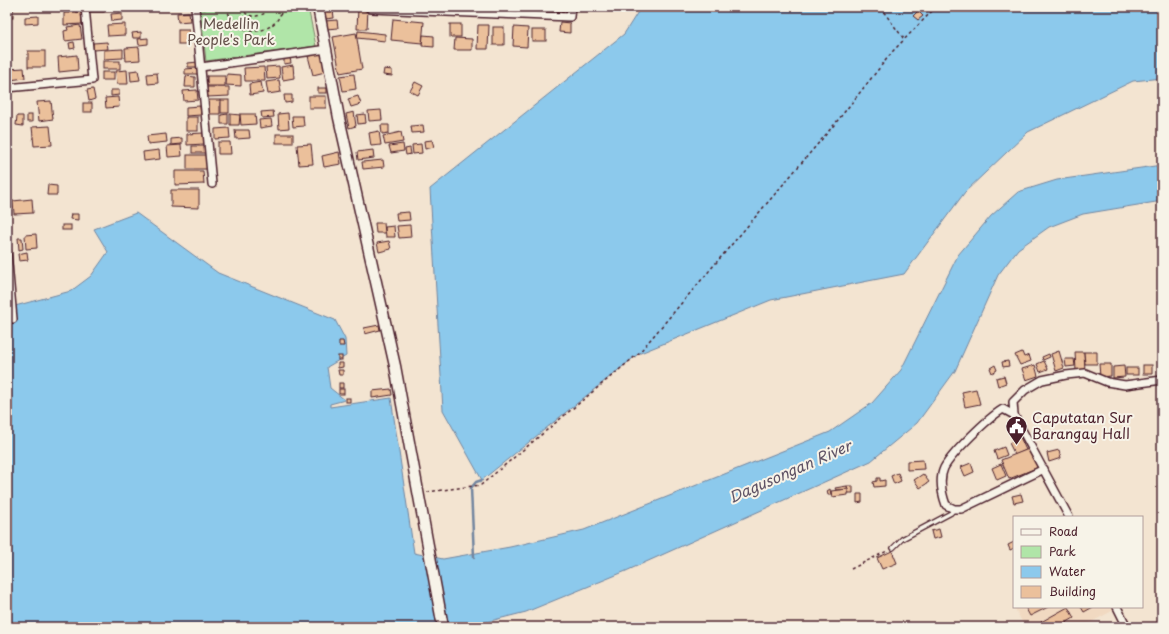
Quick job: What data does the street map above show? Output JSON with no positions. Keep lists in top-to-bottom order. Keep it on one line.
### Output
{"water":["Dagusongan River"],"parks":["Medellin People's Park"],"places":{"public building":["Caputatan Sur Barangay Hall"]},"legend":["Road","Park","Water","Building"]}
